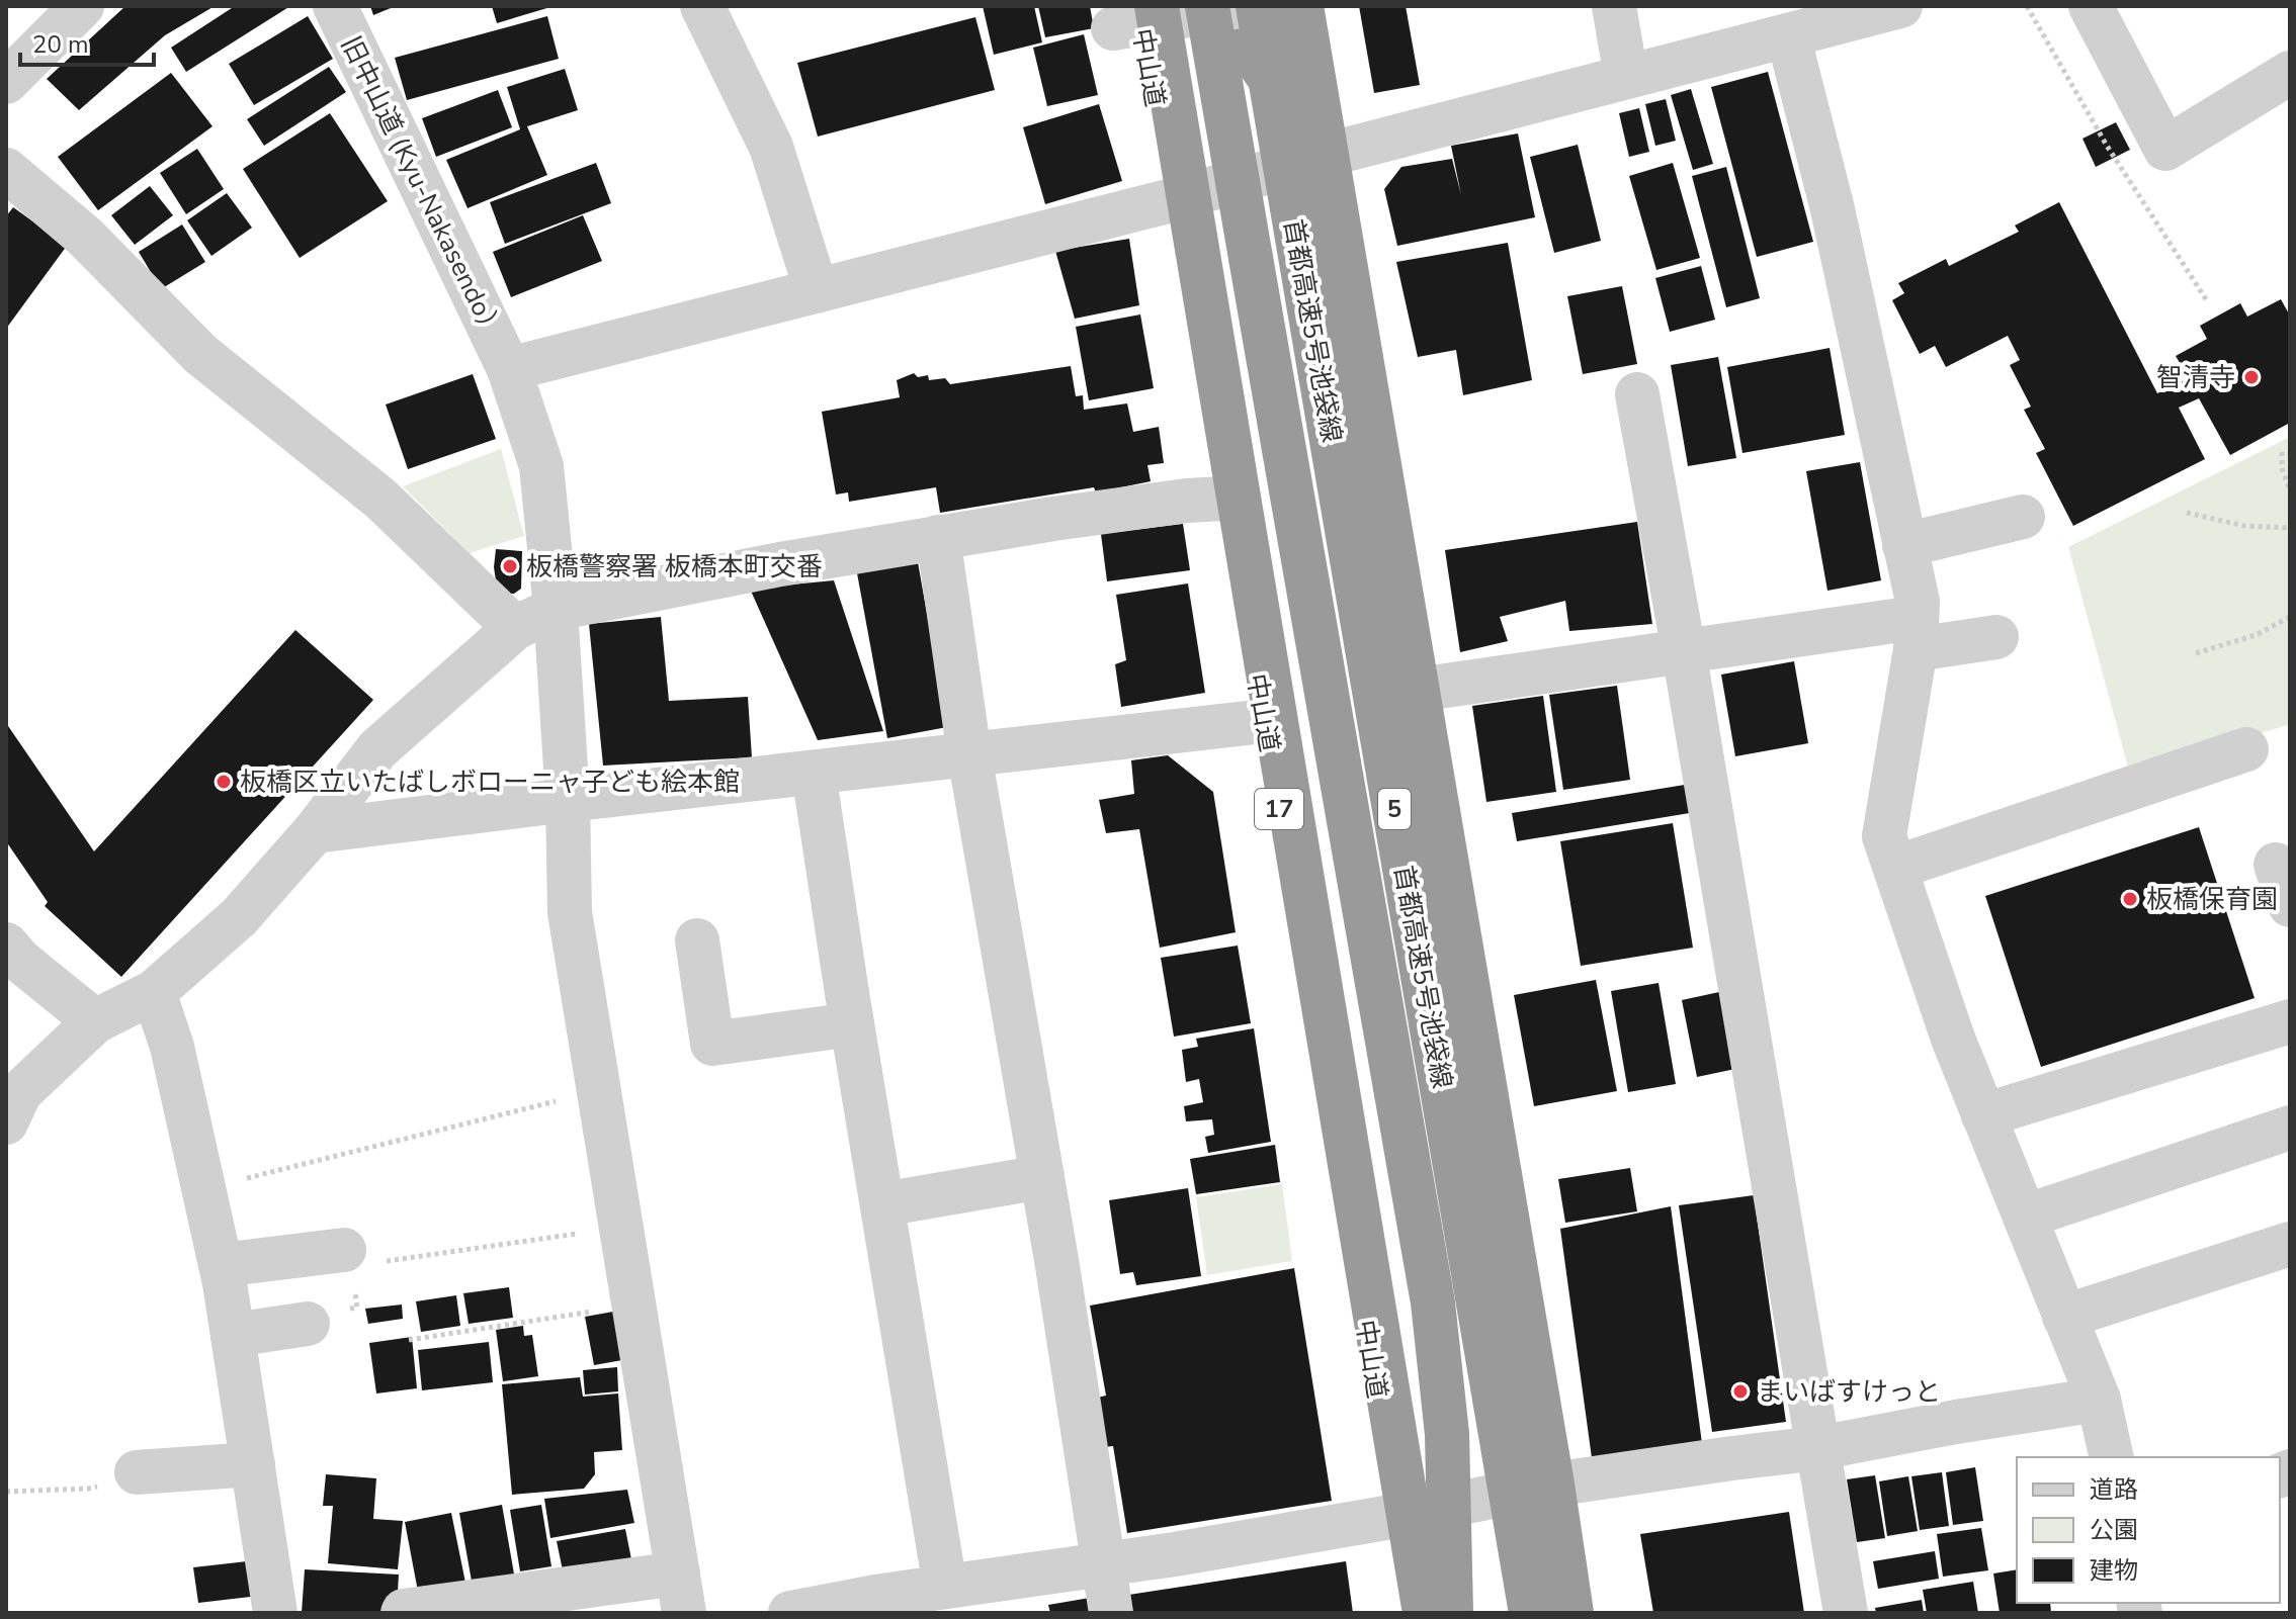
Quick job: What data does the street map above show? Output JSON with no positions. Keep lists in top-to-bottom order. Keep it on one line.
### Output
{"streets":{"highway":["中山道","首都高速5号池袋線","17","5"],"street":["旧中山道 (Kyu-Nakasendo）"]},"places":["智清寺","板橋警察署 板橋本町交番","板橋区立いたばしボローニャ子ども絵本館","板橋保育園","まいばすけっと"],"legend":["道路","公園","建物"],"scale_bar":"20 m"}
